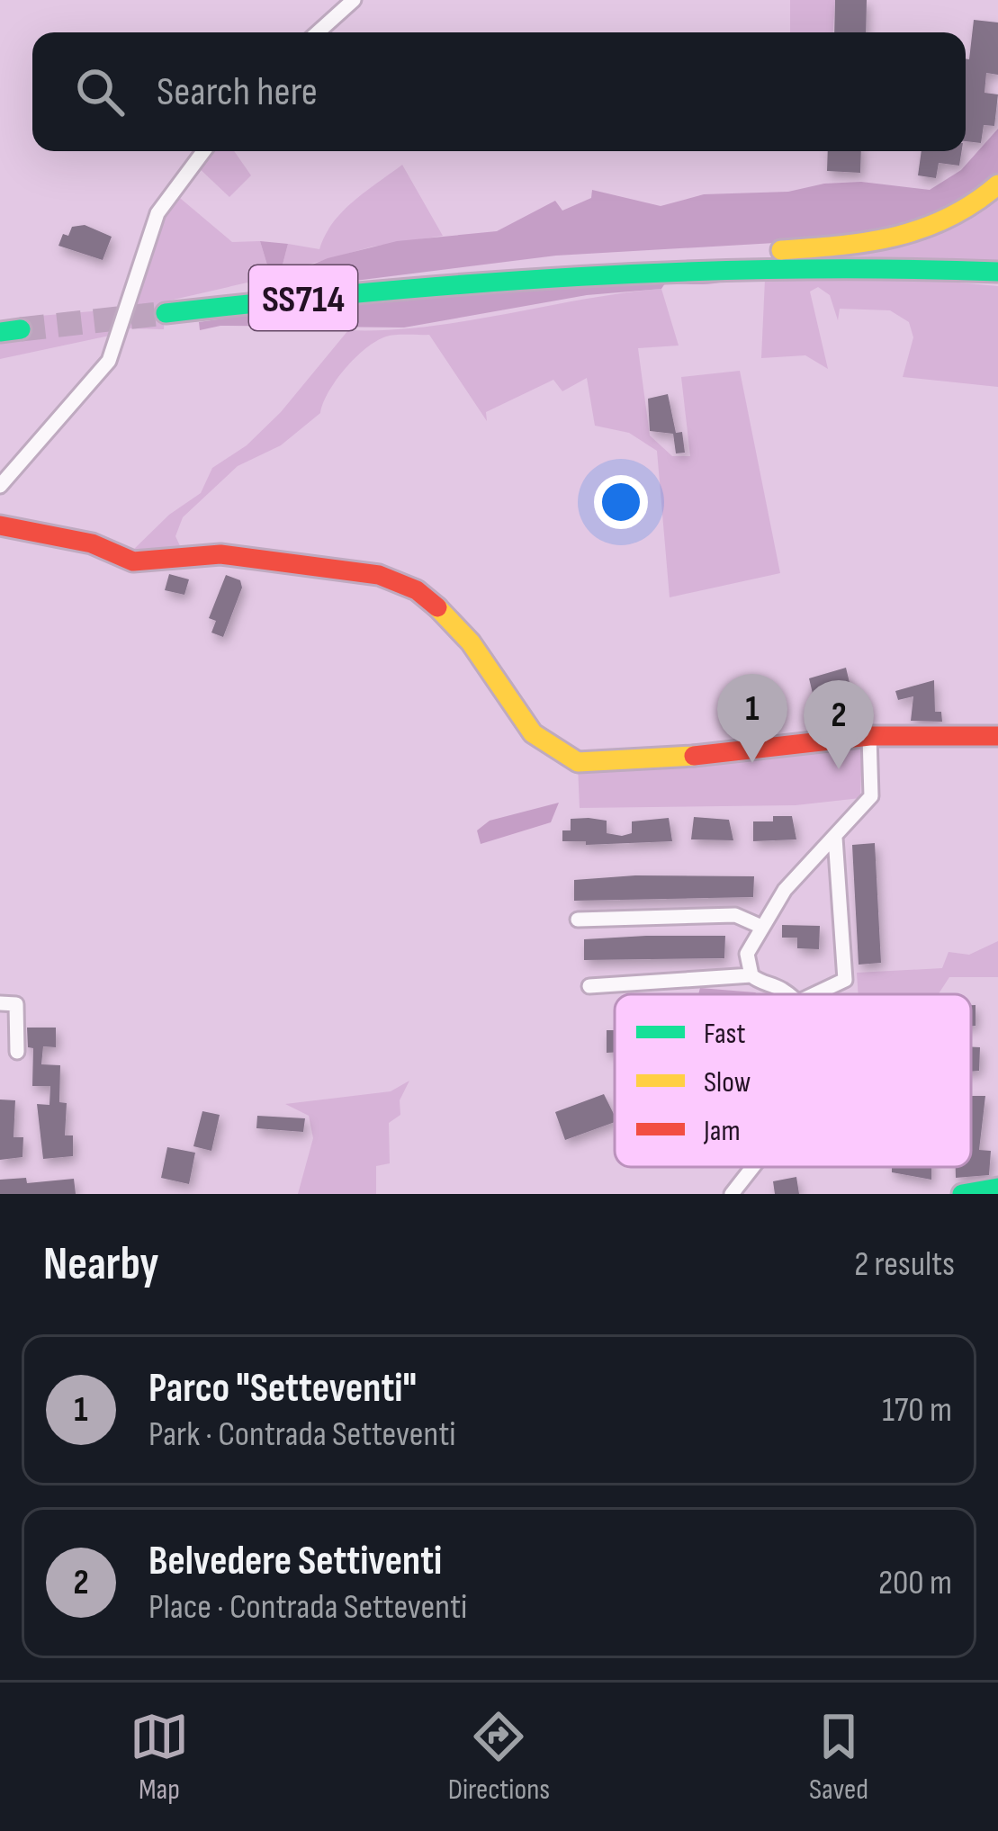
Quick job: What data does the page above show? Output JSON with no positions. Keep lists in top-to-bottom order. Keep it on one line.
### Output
{"streets":{"main road":["SS714"]},"legend":["Fast","Slow","Jam"],"page":{"search":"Search here","pins":["1","2"],"heading":["Nearby","2 results"],"list":[{"mark":"1","name":"Parco \"Setteventi\"","note":"Park · Contrada Setteventi","value":"170 m"},{"mark":"2","name":"Belvedere Settiventi","note":"Place · Contrada Setteventi","value":"200 m"}],"nav":["Map","Directions","Saved"]}}
